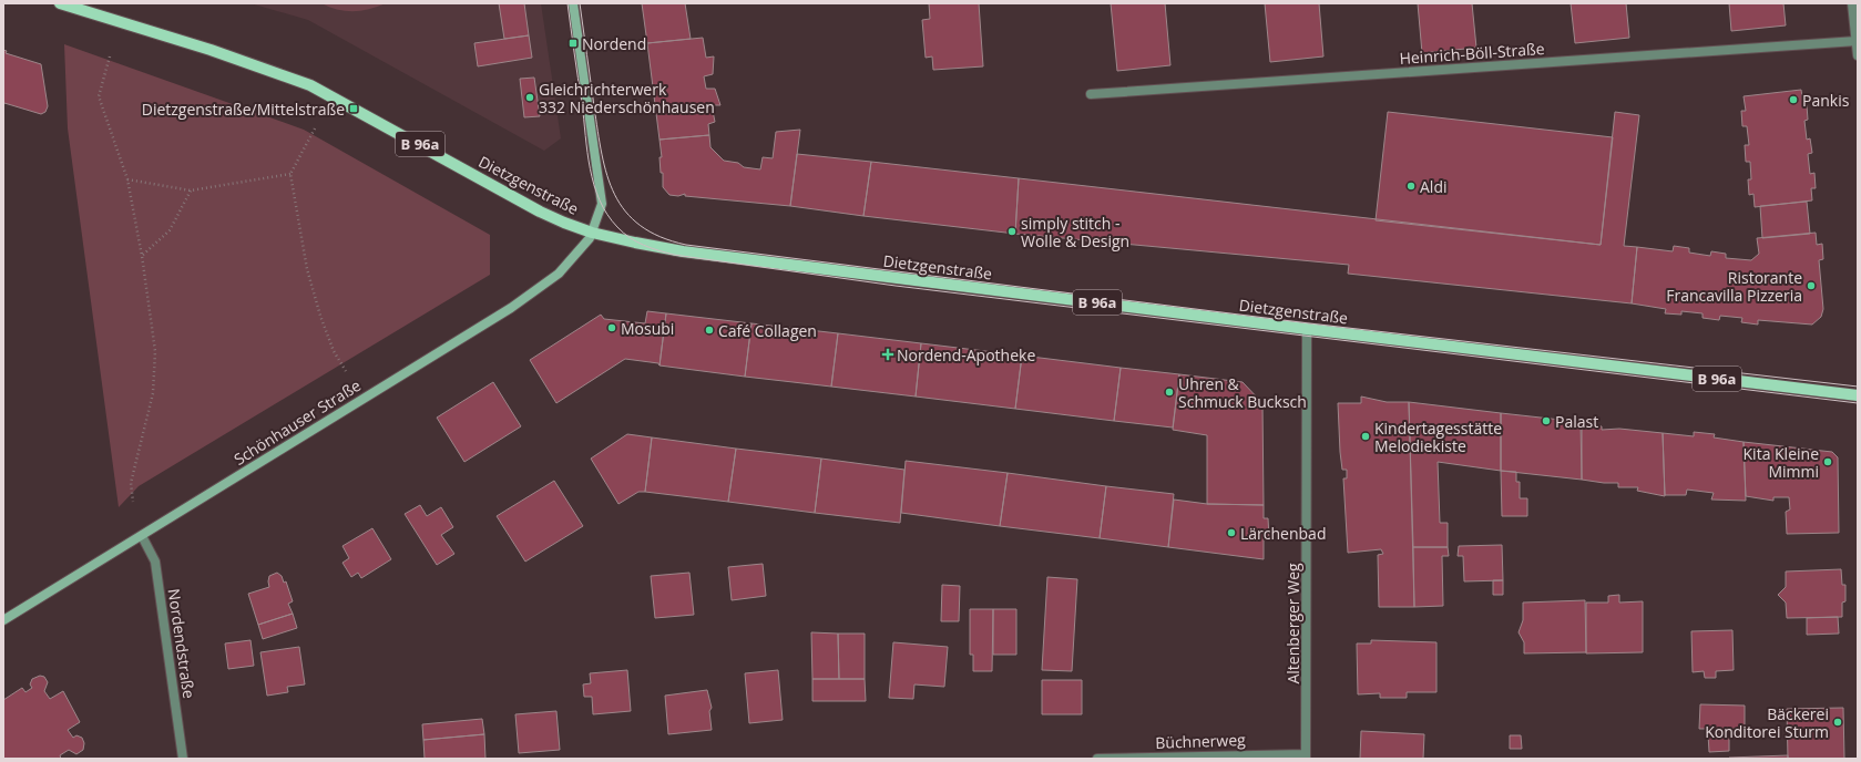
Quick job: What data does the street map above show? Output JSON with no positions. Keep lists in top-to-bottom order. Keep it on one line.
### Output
{"streets":{"main road":["B 96a","Dietzgenstraße"],"street":["Heinrich-Böll-Straße","Schönhauser Straße","Altenberger Weg","Nordendstraße","Büchnerweg"]},"crossings":[["Dietzgenstraße","Schönhauser Straße"],["Dietzgenstraße","Altenberger Weg"],["Schönhauser Straße","Nordendstraße"],["Altenberger Weg","Büchnerweg"]],"places":{"transit":["Nordend","Dietzgenstraße/Mittelstraße"],"other":["Gleichrichterwerk 332 Niederschönhausen","Pankis","Aldi","simply stitch - Wolle & Design","Ristorante Francavilla Pizzeria","Mosubi","Café Collagen","Uhren & Schmuck Bucksch","Palast","Kindertagesstätte Melodiekiste","Kita Kleine Mimmi","Lärchenbad","Bäckerei Konditorei Sturm"],"health":["Nordend-Apotheke"]}}
